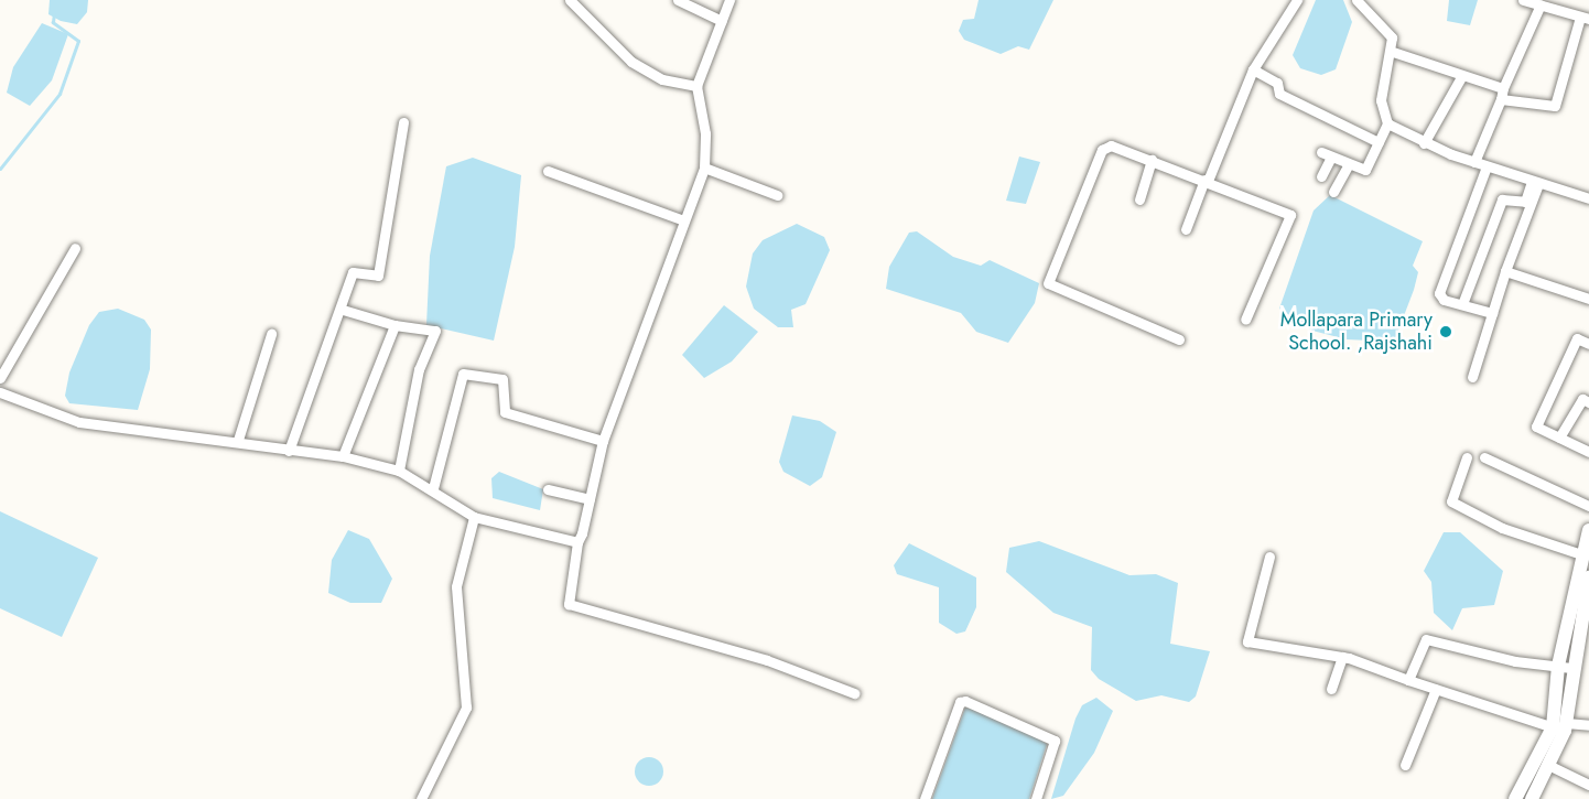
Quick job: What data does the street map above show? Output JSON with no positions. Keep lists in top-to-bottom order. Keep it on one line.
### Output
{"places":["Mollapara Primary School. ,Rajshahi"]}
